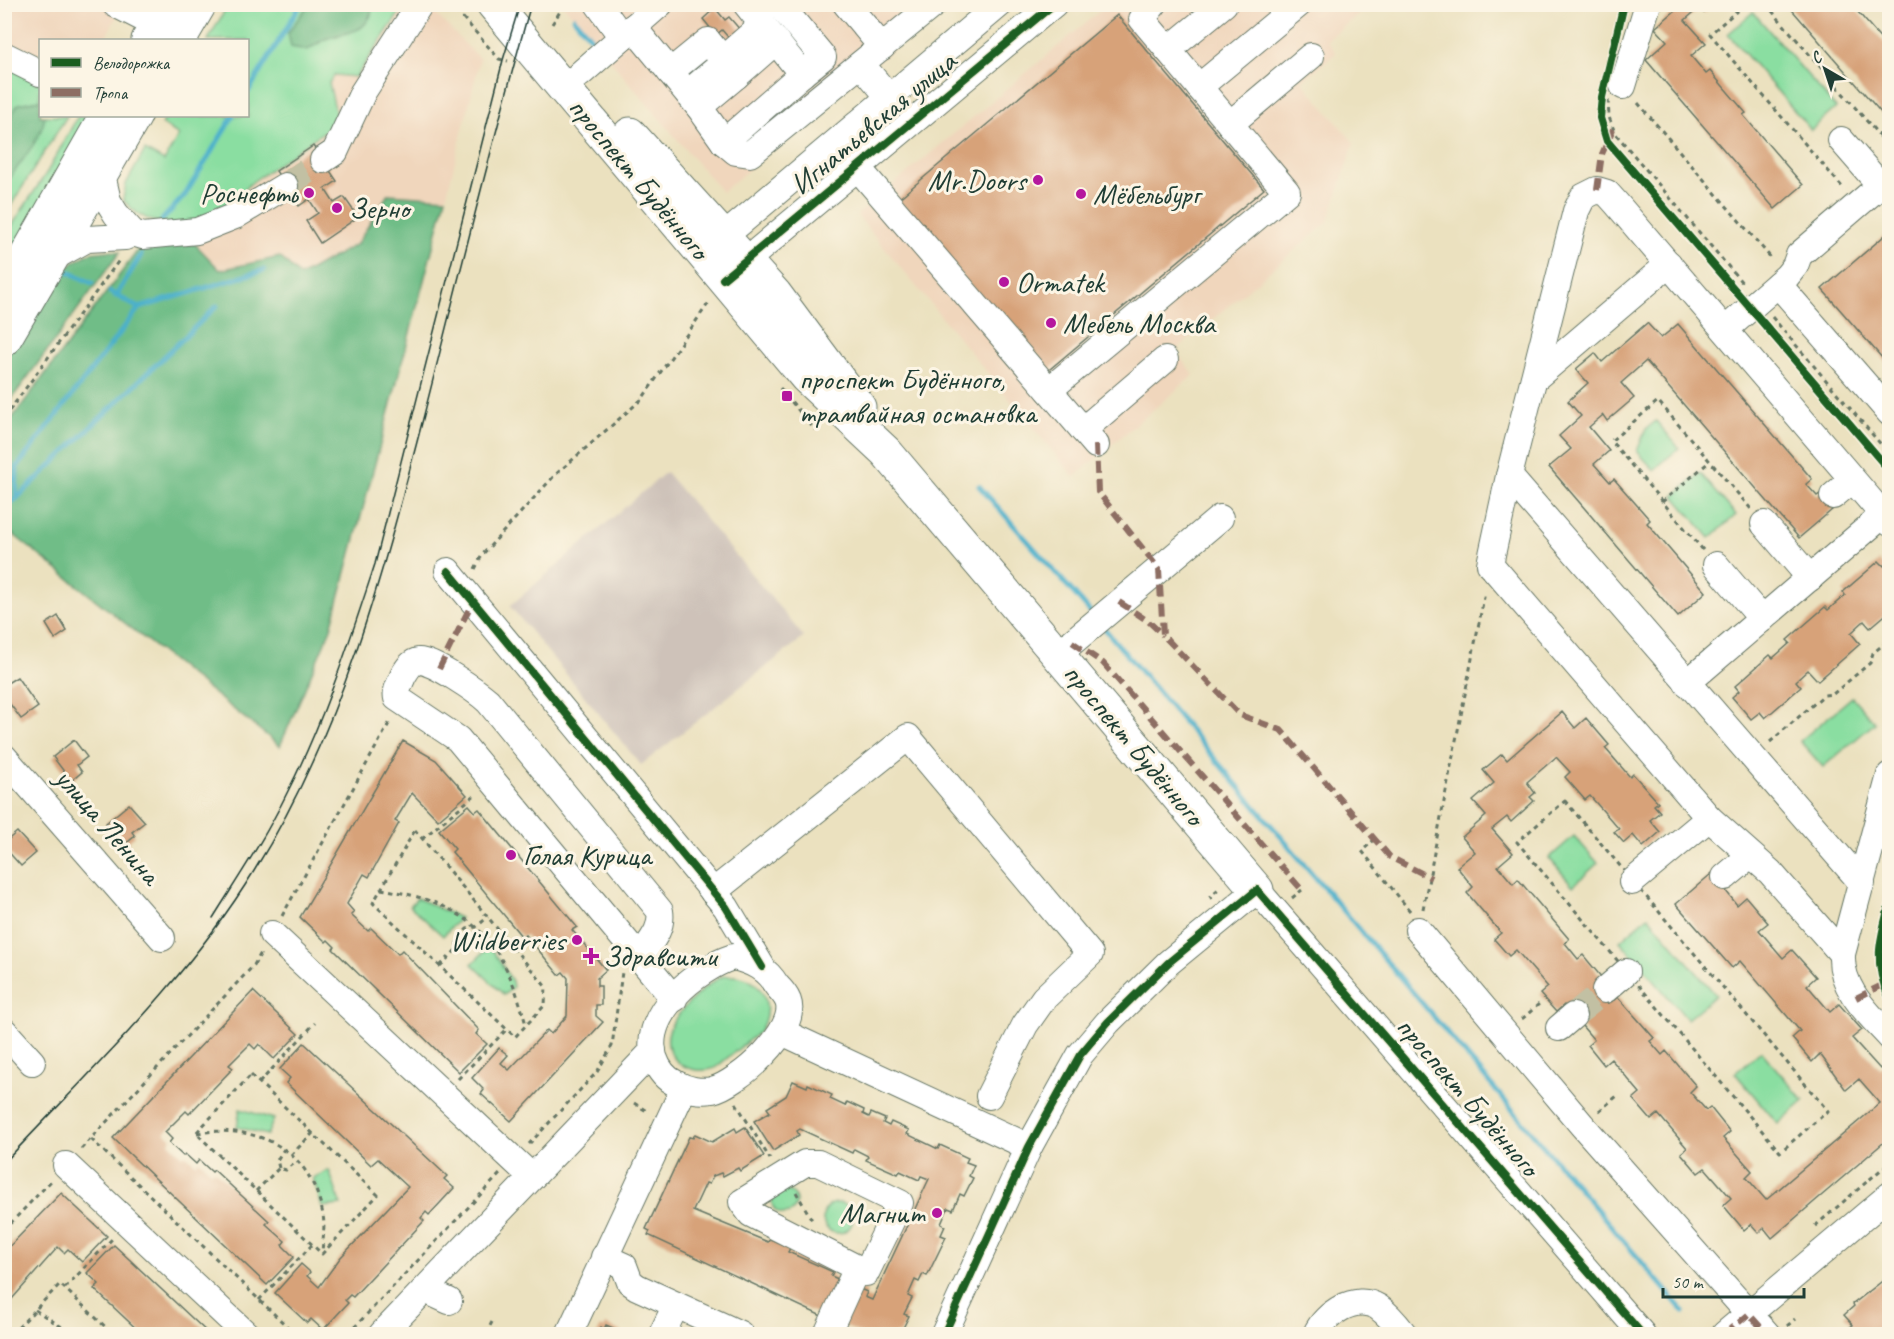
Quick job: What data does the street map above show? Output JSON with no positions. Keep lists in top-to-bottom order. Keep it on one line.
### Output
{"streets":{"main road":["проспект Будённого"],"street":["Игнатьевская улица","улица Ленина"]},"crossings":[["Игнатьевская улица","проспект Будённого"]],"places":{"other":["Mr.Doors","Роснефть","Мёбельбург","Зерно","Ormatek","Мебель Москва","Голая Курица","Wildberries","Магнит"],"transit":["проспект Будённого, трамвайная остановка"],"health":["Здравсити"]},"legend":["Велодорожка","Тропа"],"scale_bar":"50 m","north":"top left"}
